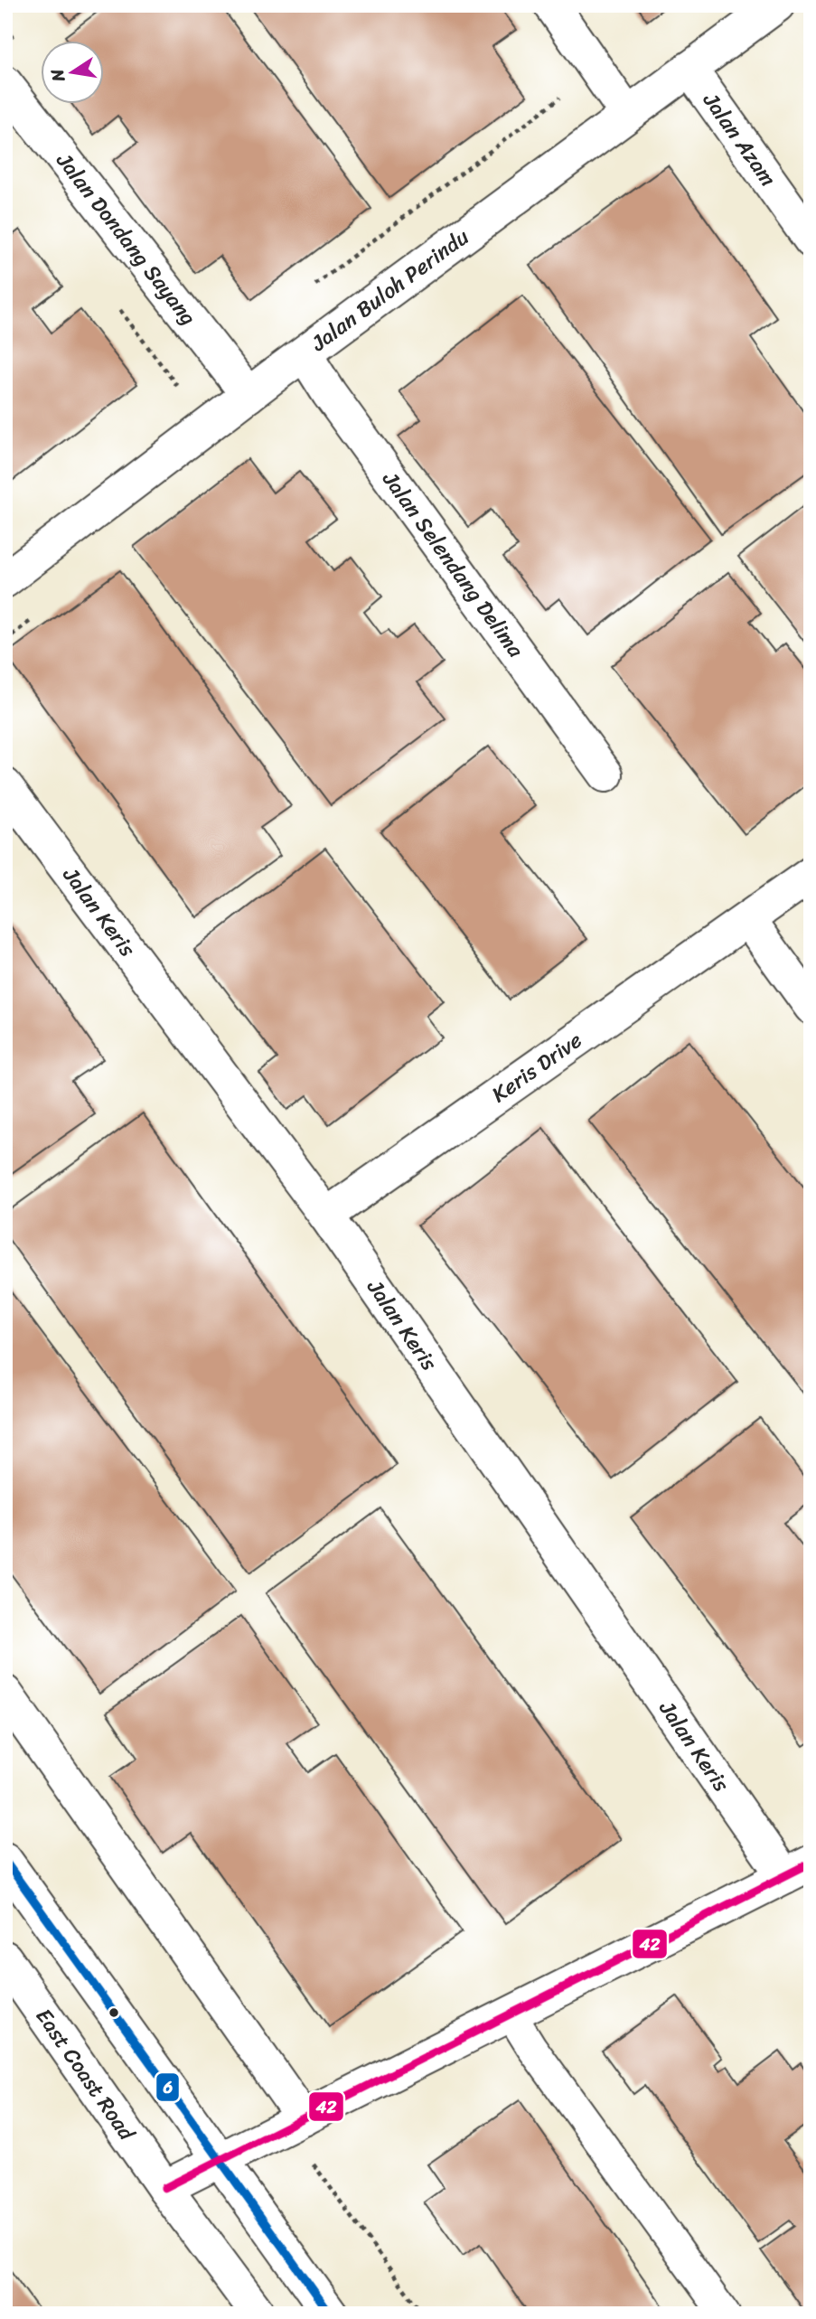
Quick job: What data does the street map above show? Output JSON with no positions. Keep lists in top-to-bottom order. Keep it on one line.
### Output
{"streets":{"street":["Jalan Azam","Jalan Dondang Sayang","Jalan Buloh Perindu","Jalan Selendang Delima","Jalan Keris","Keris Drive","East Coast Road"]},"crossings":[["Jalan Azam","Jalan Buloh Perindu"],["Jalan Dondang Sayang","Jalan Buloh Perindu"],["Jalan Buloh Perindu","Jalan Selendang Delima"],["Jalan Keris","Keris Drive"]],"lines":["transit line 6","transit line 42"],"north":"left"}
